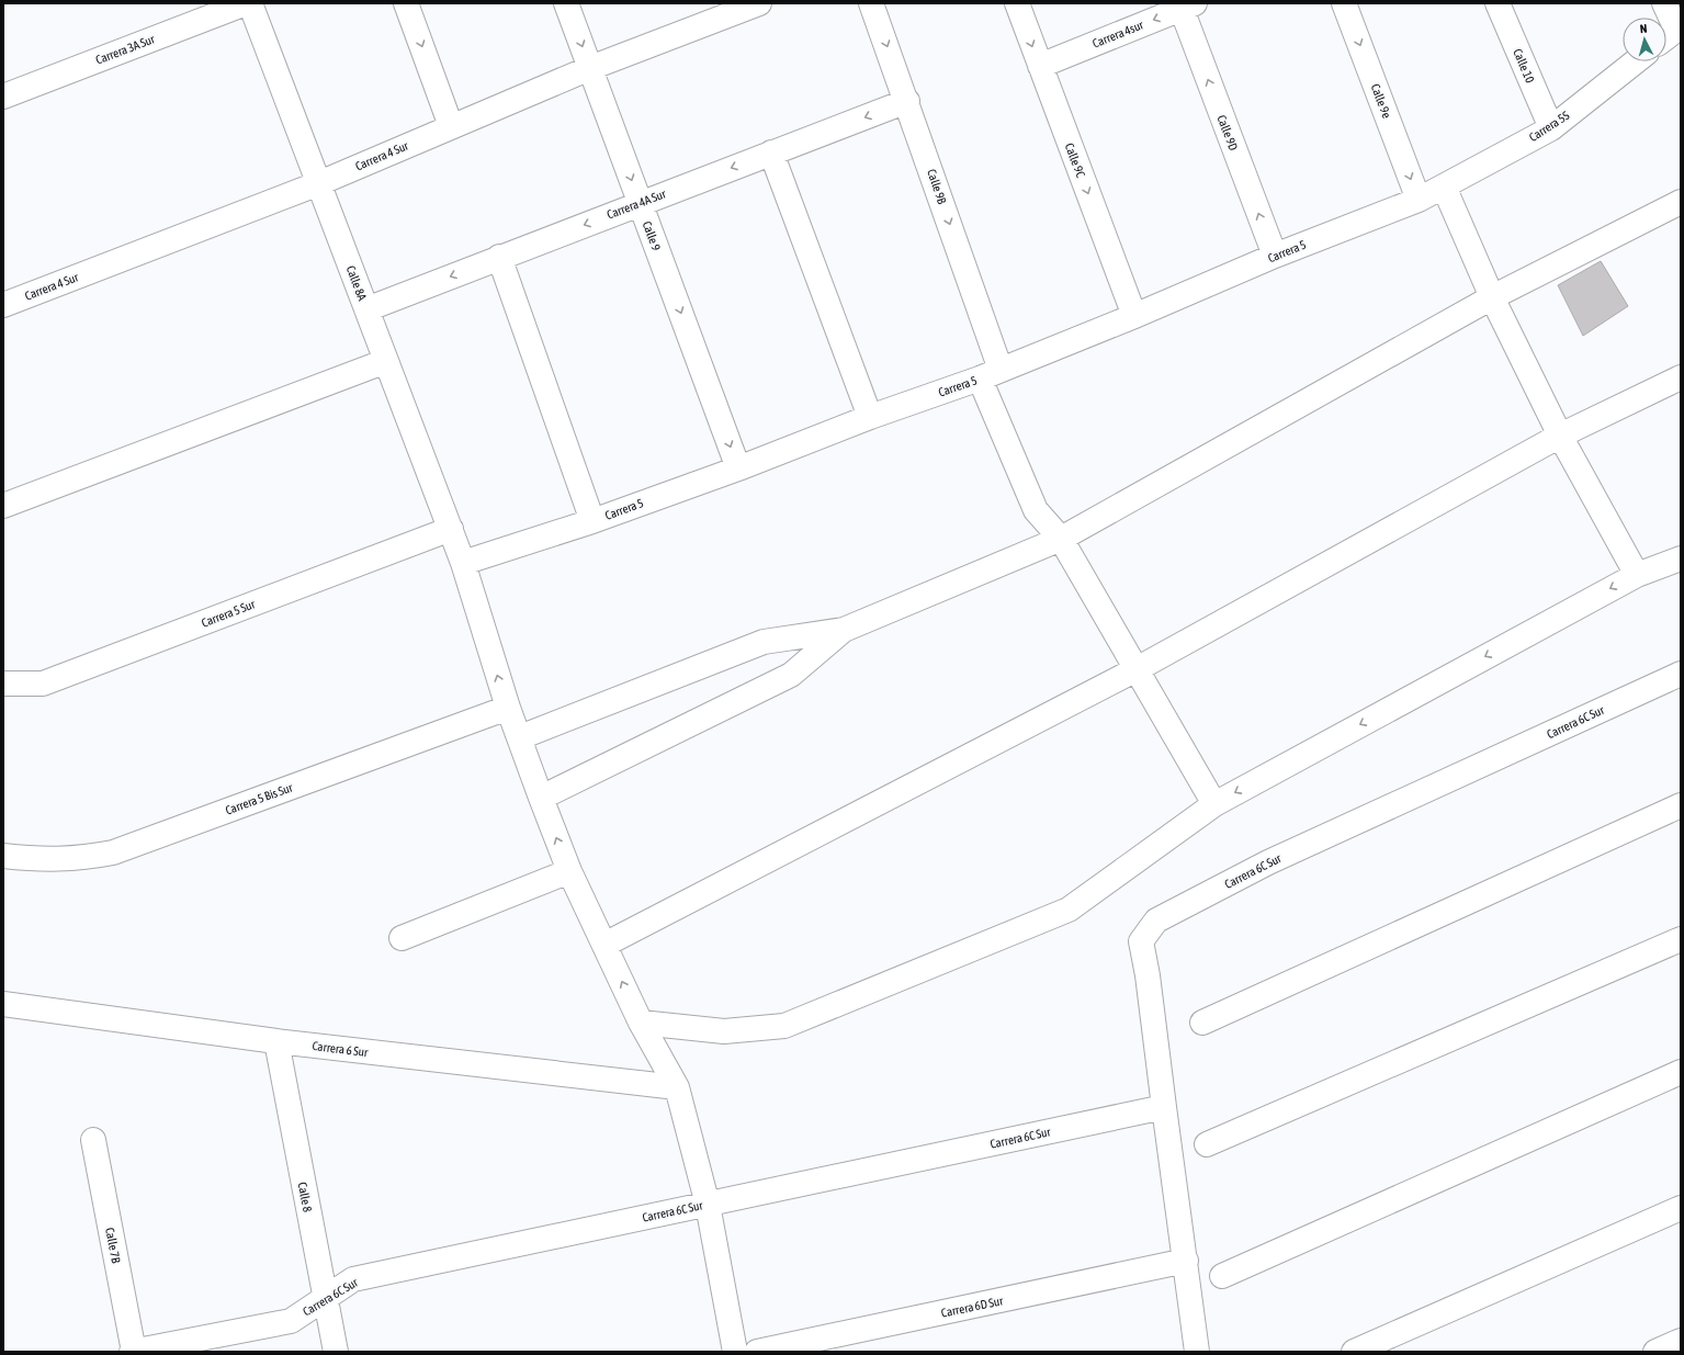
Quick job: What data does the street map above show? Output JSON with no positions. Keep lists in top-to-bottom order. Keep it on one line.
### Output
{"streets":{"street":["Carrera 4sur","Carrera 3A Sur","Calle 10","Calle 9e","Carrera 5S","Calle 9D","Carrera 4 Sur","Calle 9C","Calle 9B","Carrera 4A Sur","Calle 9","Carrera 5","Calle 8A","Carrera 5 Sur","Carrera 6C Sur","Carrera 5 Bis Sur","Carrera 6 Sur","Calle 8","Calle 7B","Carrera 6D Sur"]},"crossings":[["Carrera 4sur","Calle 9D"],["Carrera 4sur","Calle 9C"],["Calle 10","Carrera 5S"],["Calle 9e","Carrera 5"],["Carrera 5S","Carrera 5"],["Calle 9D","Carrera 5"],["Carrera 4 Sur","Calle 9"],["Carrera 4 Sur","Calle 8A"],["Calle 9C","Carrera 5"],["Calle 9B","Carrera 4A Sur"],["Calle 9B","Carrera 5"],["Carrera 4A Sur","Calle 9"],["Carrera 4A Sur","Calle 8A"],["Calle 9","Carrera 5"],["Carrera 5","Calle 8A"],["Calle 8A","Carrera 5 Sur"],["Calle 8A","Carrera 6C Sur"],["Calle 8A","Carrera 5 Bis Sur"],["Calle 8A","Carrera 6 Sur"],["Carrera 6C Sur","Calle 8"],["Carrera 6C Sur","Calle 7B"],["Carrera 6 Sur","Calle 8"]],"one_way":["Carrera 4sur","Calle 9e","Calle 9D","Calle 9C","Carrera 4A Sur"],"north":"top"}
